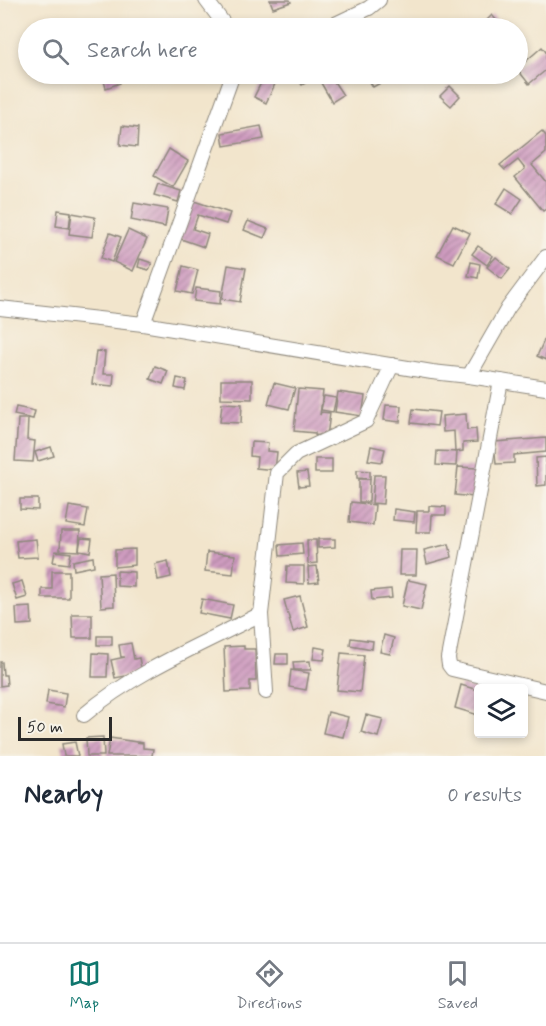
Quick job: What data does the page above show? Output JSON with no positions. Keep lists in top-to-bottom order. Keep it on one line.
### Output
{"scale_bar":"50 m","page":{"search":"Search here","scale":"50 m","heading":["Nearby","0 results"],"nav":["Map","Directions","Saved"]}}
